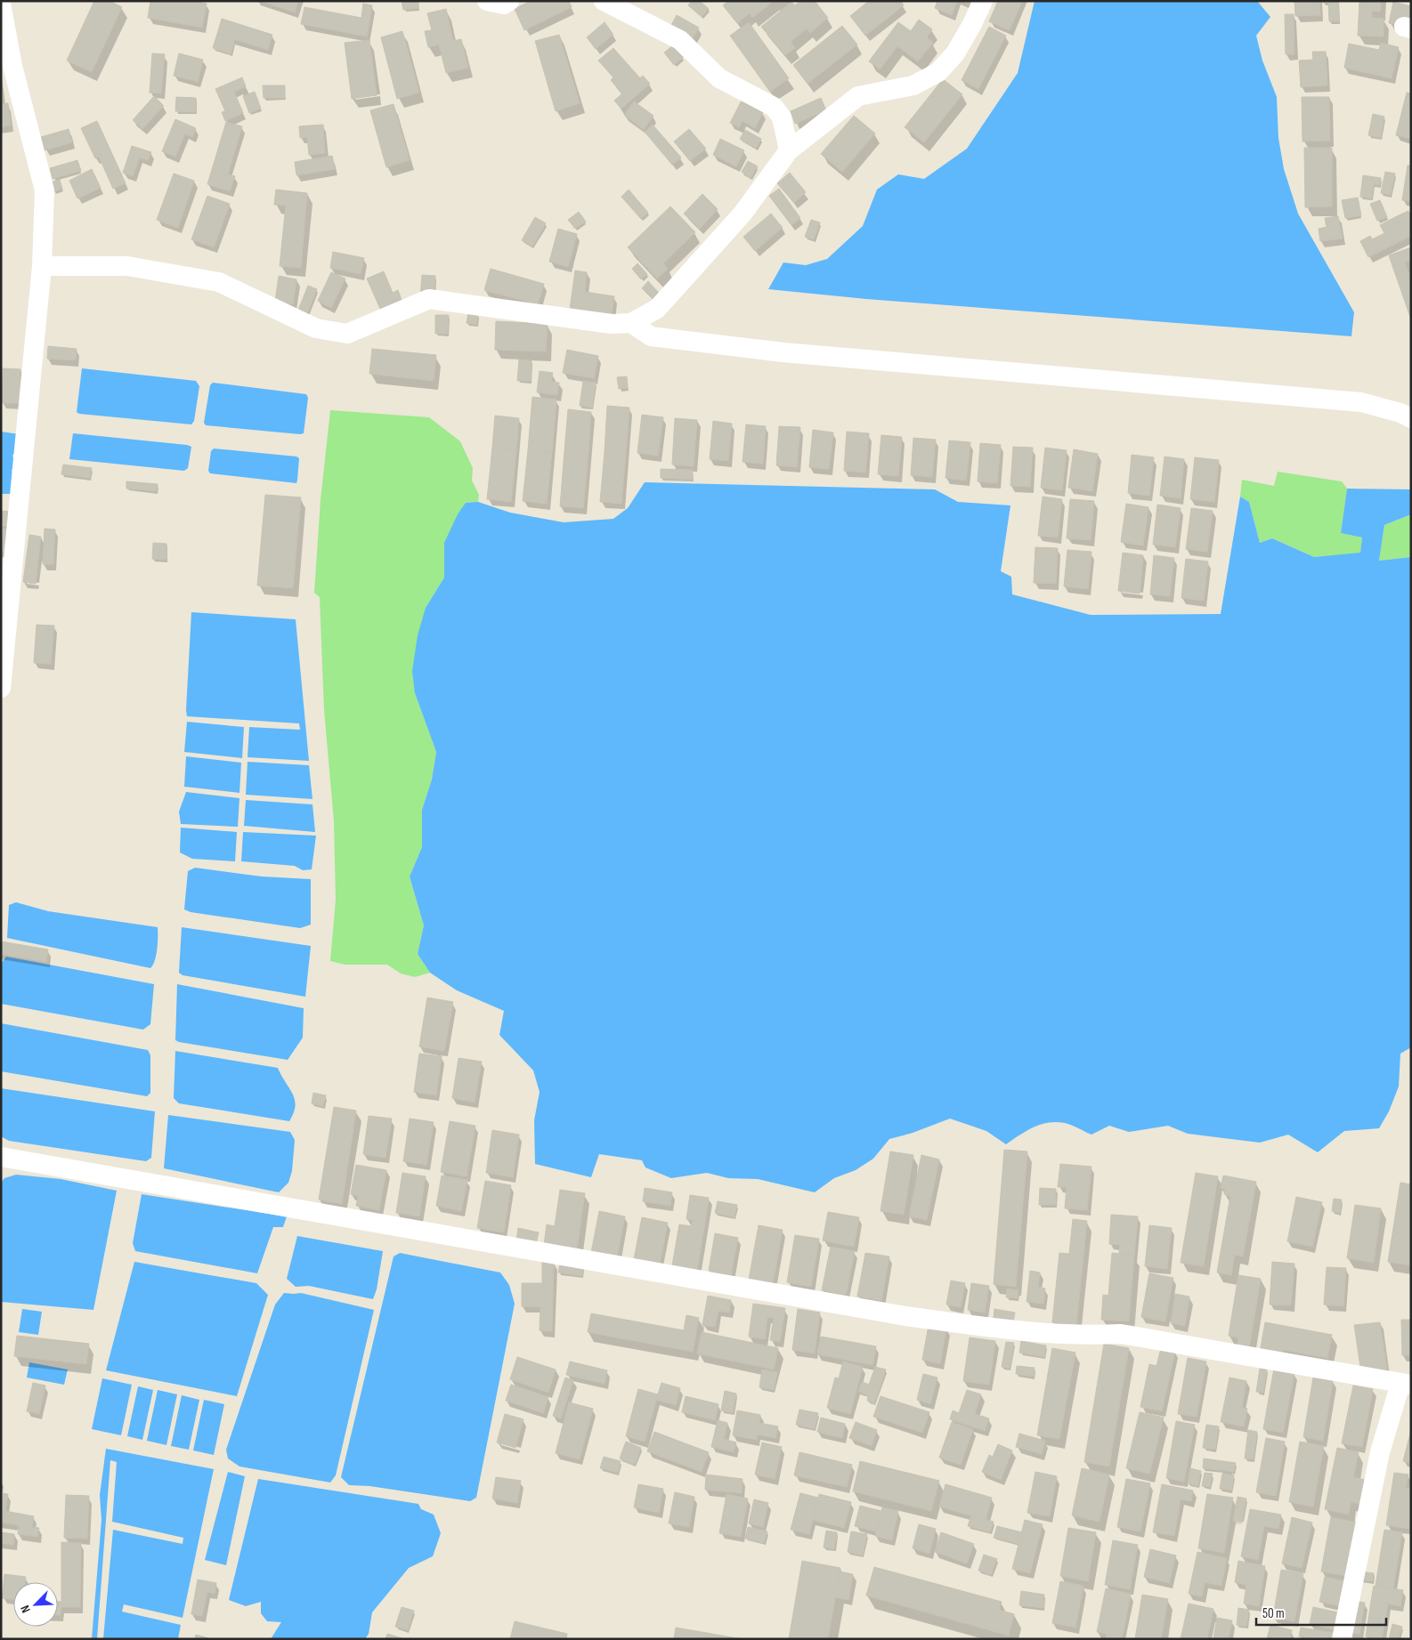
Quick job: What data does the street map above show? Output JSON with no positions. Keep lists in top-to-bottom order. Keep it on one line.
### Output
{"scale_bar":"50 m","north":"bottom left"}
